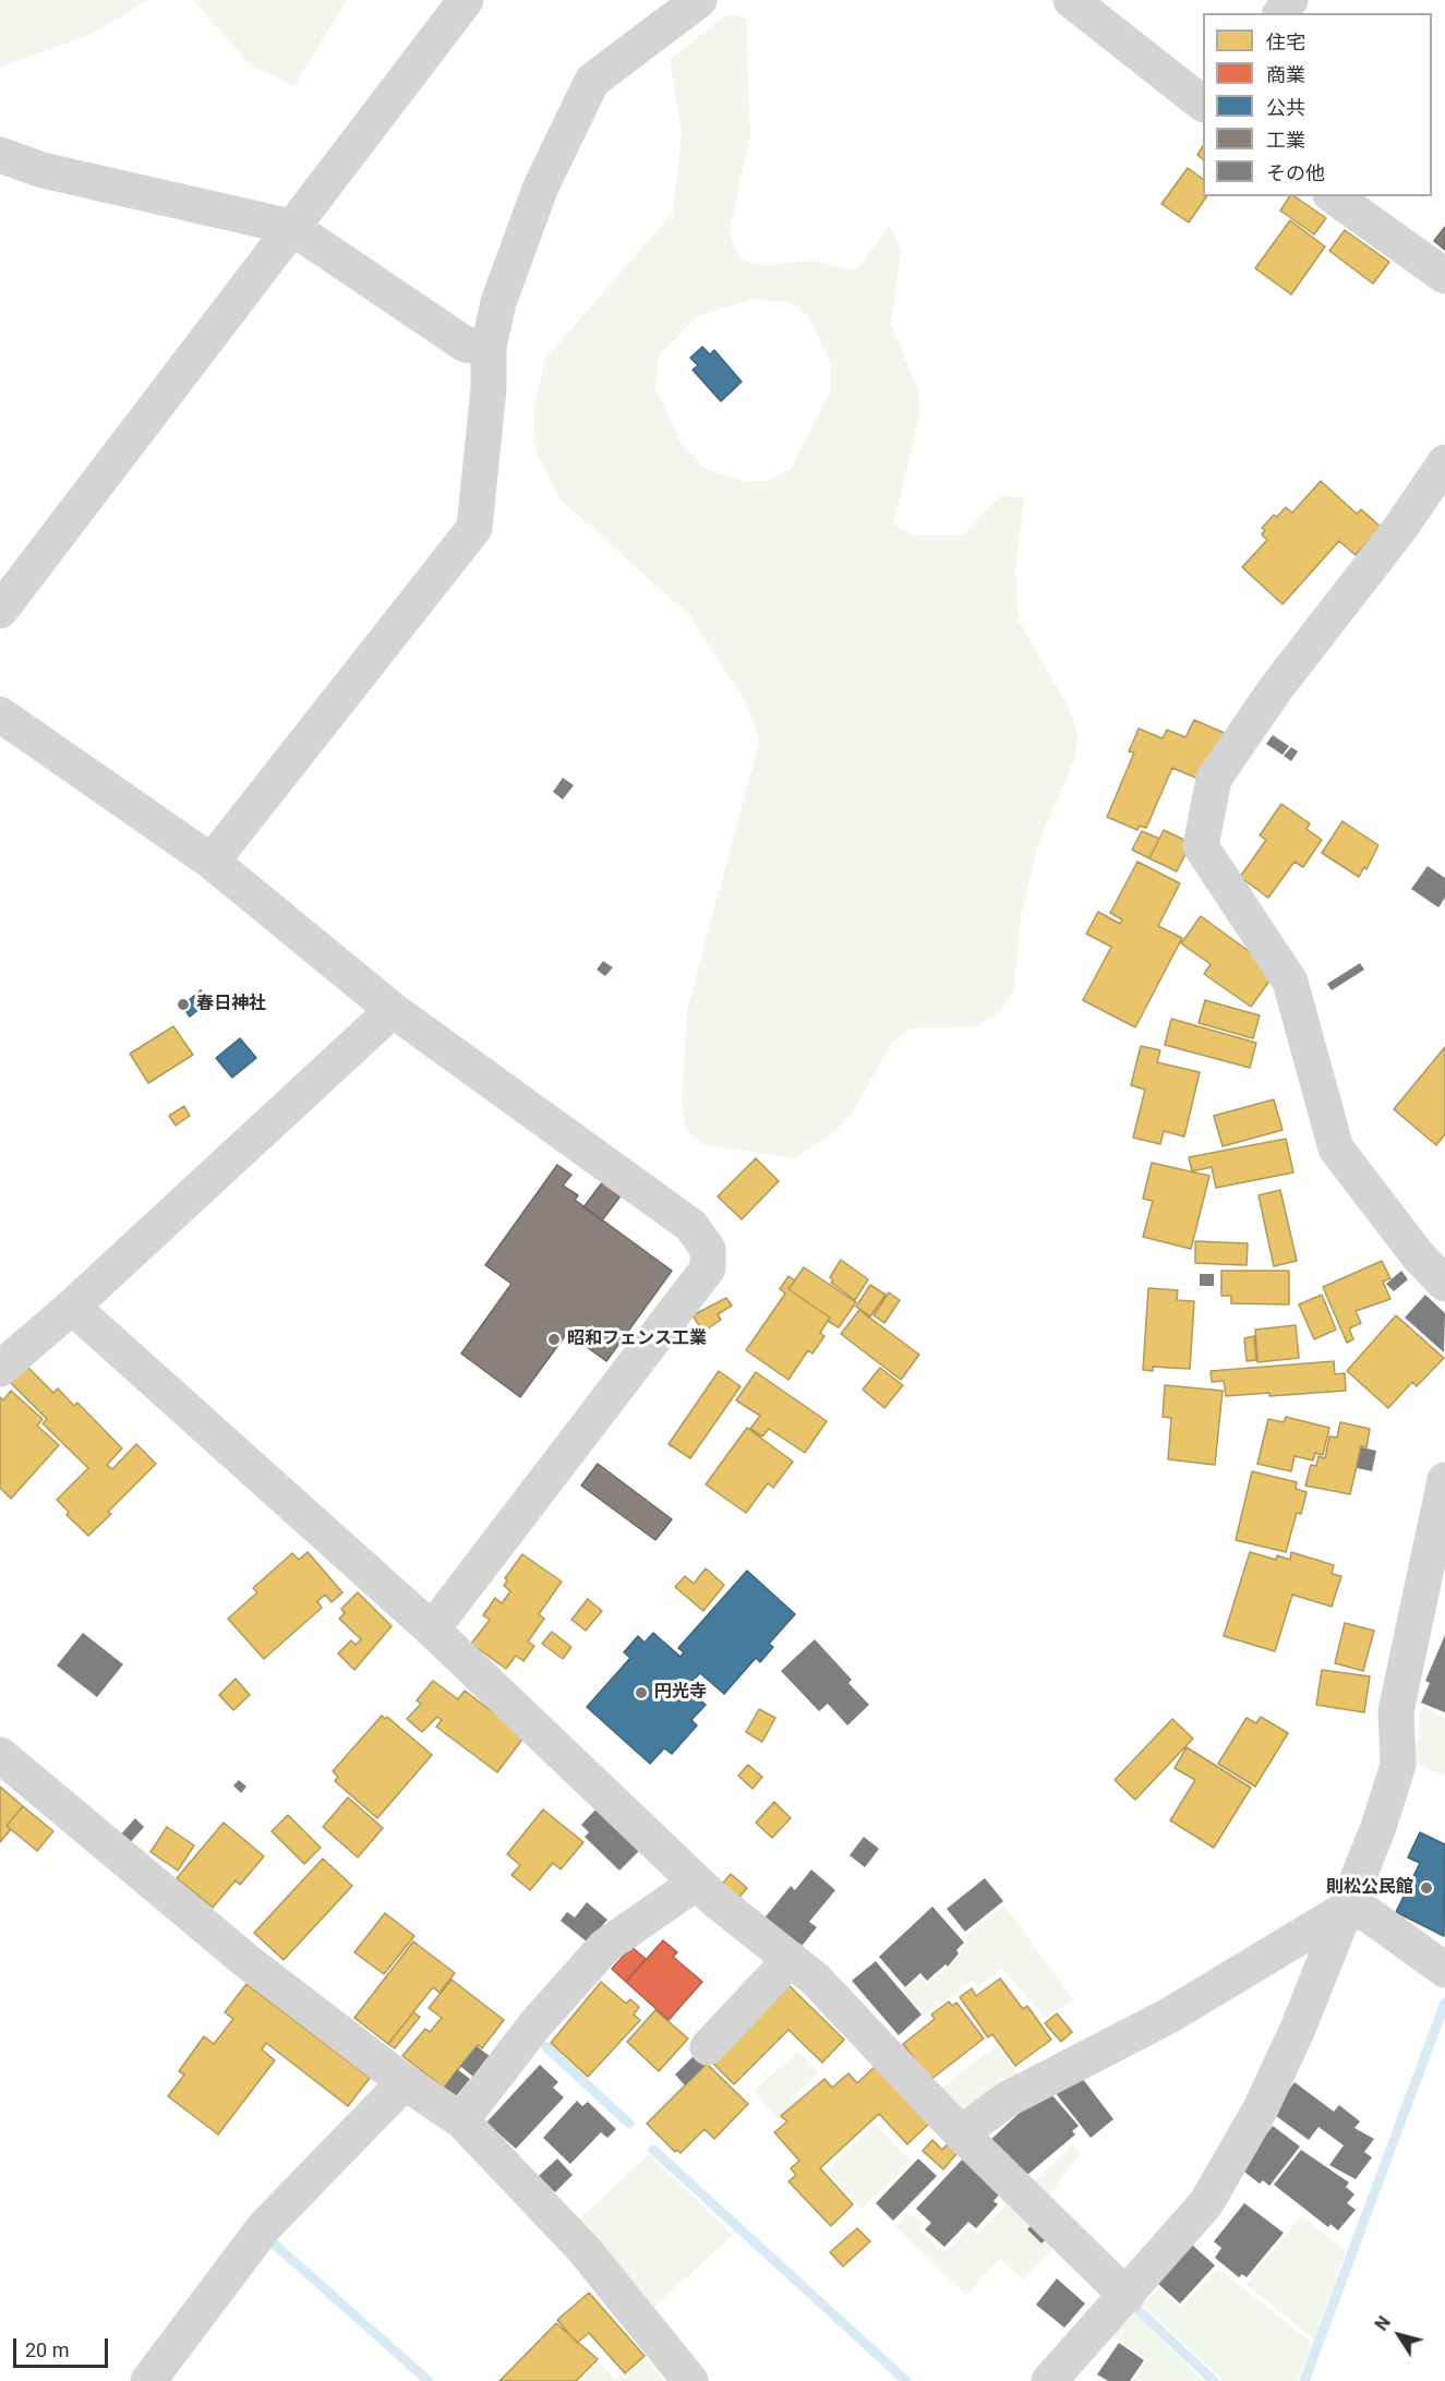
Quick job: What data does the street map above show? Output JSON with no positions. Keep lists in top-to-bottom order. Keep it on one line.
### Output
{"places":["春日神社","昭和フェンス工業","円光寺","則松公民館"],"legend":["住宅","商業","公共","工業","その他"],"scale_bar":"20 m","north":"top left"}
